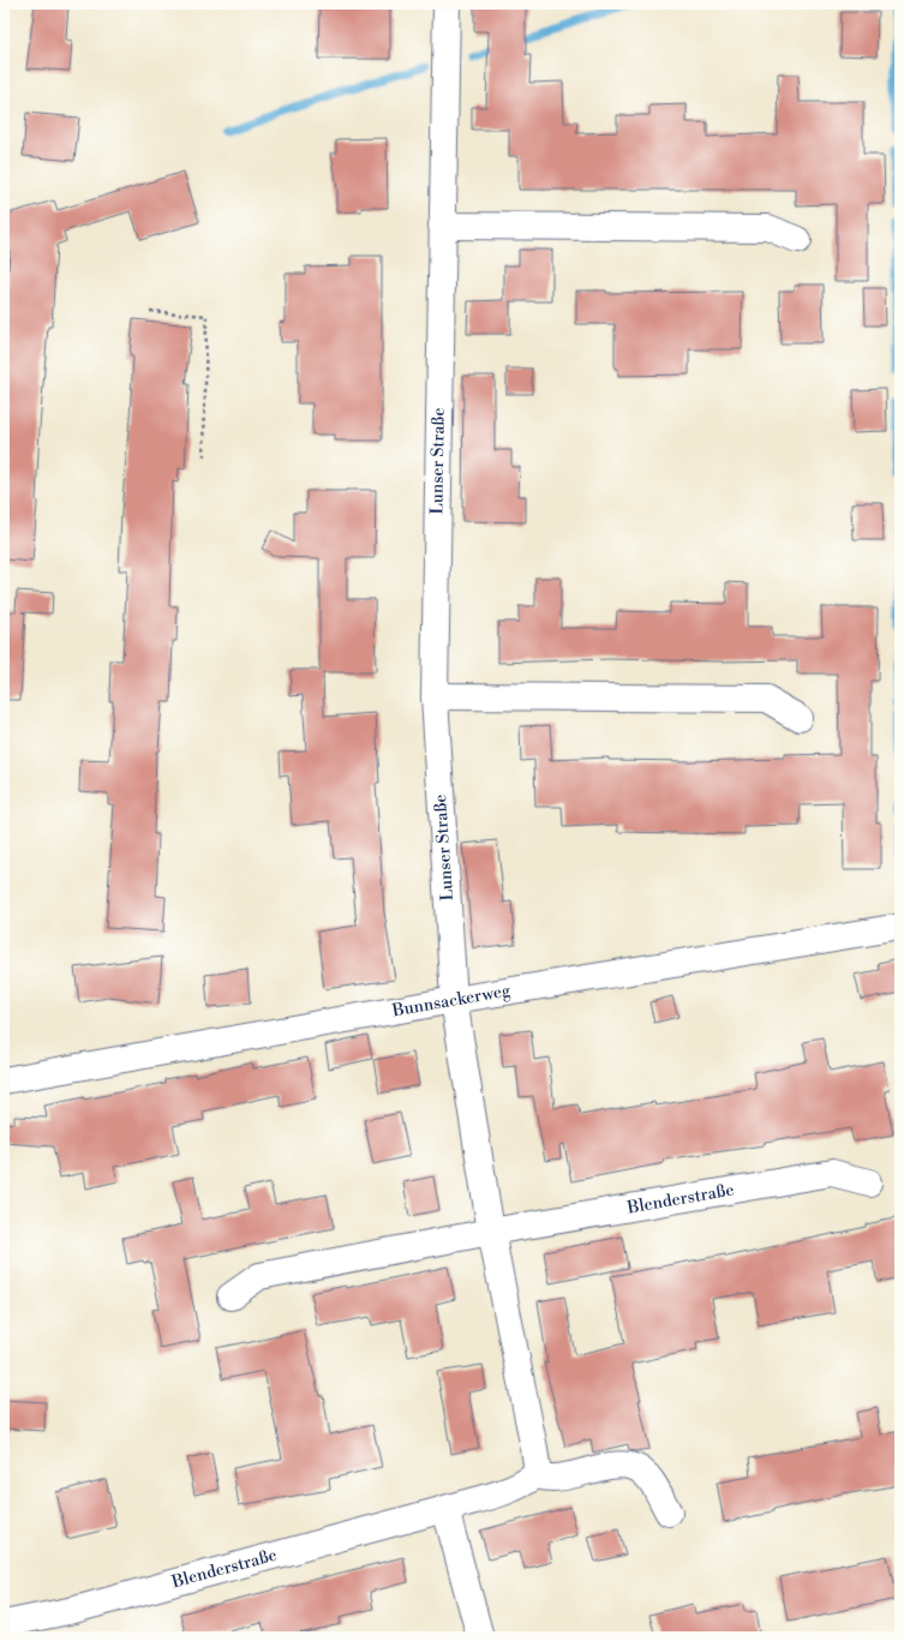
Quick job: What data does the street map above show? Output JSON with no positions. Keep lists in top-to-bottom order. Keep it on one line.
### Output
{"streets":{"street":["Lunser Straße","Bunnsackerweg","Blenderstraße"]},"crossings":[["Lunser Straße","Bunnsackerweg"]]}
